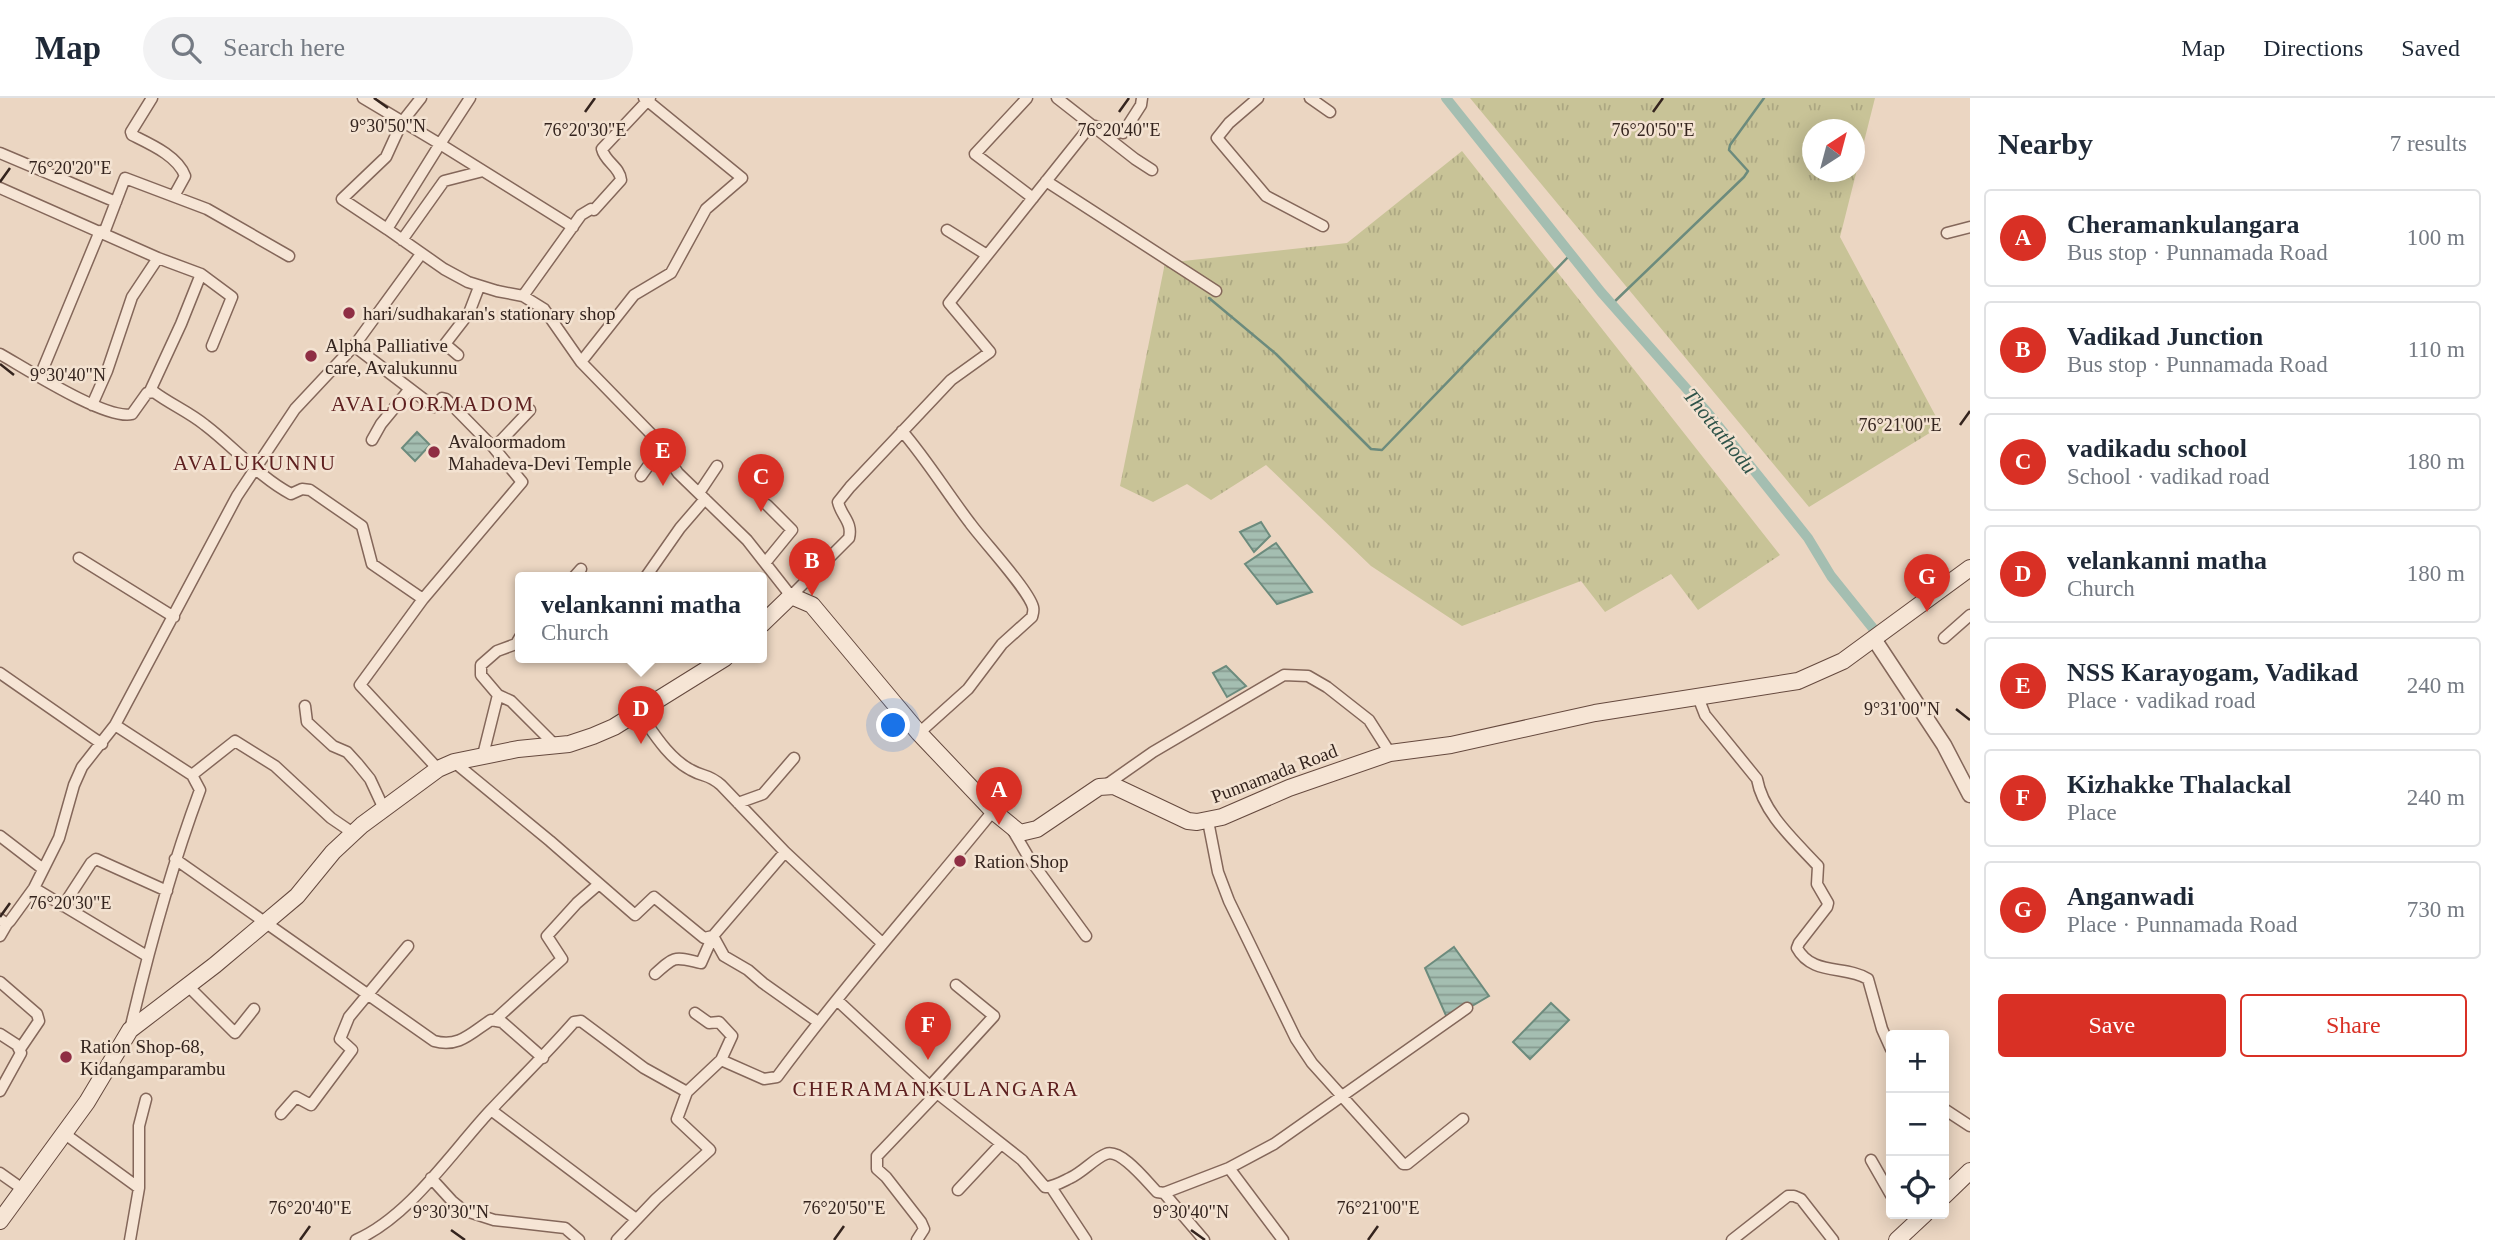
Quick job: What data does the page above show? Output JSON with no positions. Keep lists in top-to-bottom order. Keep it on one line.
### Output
{"streets":{"main road":["Punnamada Road"]},"districts":["AVALOORMADOM","AVALUKUNNU","CHERAMANKULANGARA"],"water":["Thottathodu"],"places":["hari/sudhakaran's stationary shop","Alpha Palliative care, Avalukunnu","Avaloormadom Mahadeva-Devi Temple","Ration Shop","Ration Shop-68, Kidangamparambu"],"north":"top right","page":{"header":"Map","search":"Search here","nav":["Map","Directions","Saved"],"heading":["Nearby","7 results"],"list":[{"mark":"A","name":"Cheramankulangara","note":"Bus stop · Punnamada Road","value":"100 m"},{"mark":"B","name":"Vadikad Junction","note":"Bus stop · Punnamada Road","value":"110 m"},{"mark":"C","name":"vadikadu school","note":"School · vadikad road","value":"180 m"},{"mark":"D","name":"velankanni matha","note":"Church","value":"180 m"},{"mark":"E","name":"NSS Karayogam, Vadikad","note":"Place · vadikad road","value":"240 m"},{"mark":"F","name":"Kizhakke Thalackal","note":"Place","value":"240 m"},{"mark":"G","name":"Anganwadi","note":"Place · Punnamada Road","value":"730 m"}],"pins":["E","C","B","G","D","A","F"],"popup":["velankanni matha","Church"],"buttons":["Save","Share"],"map_buttons":["+","−"]},"coordinates":["9°30'50\"N","76°20'30\"E","76°20'40\"E","76°20'50\"E","76°20'20\"E","9°30'40\"N","76°21'00\"E","9°31'00\"N","9°30'30\"N"]}
